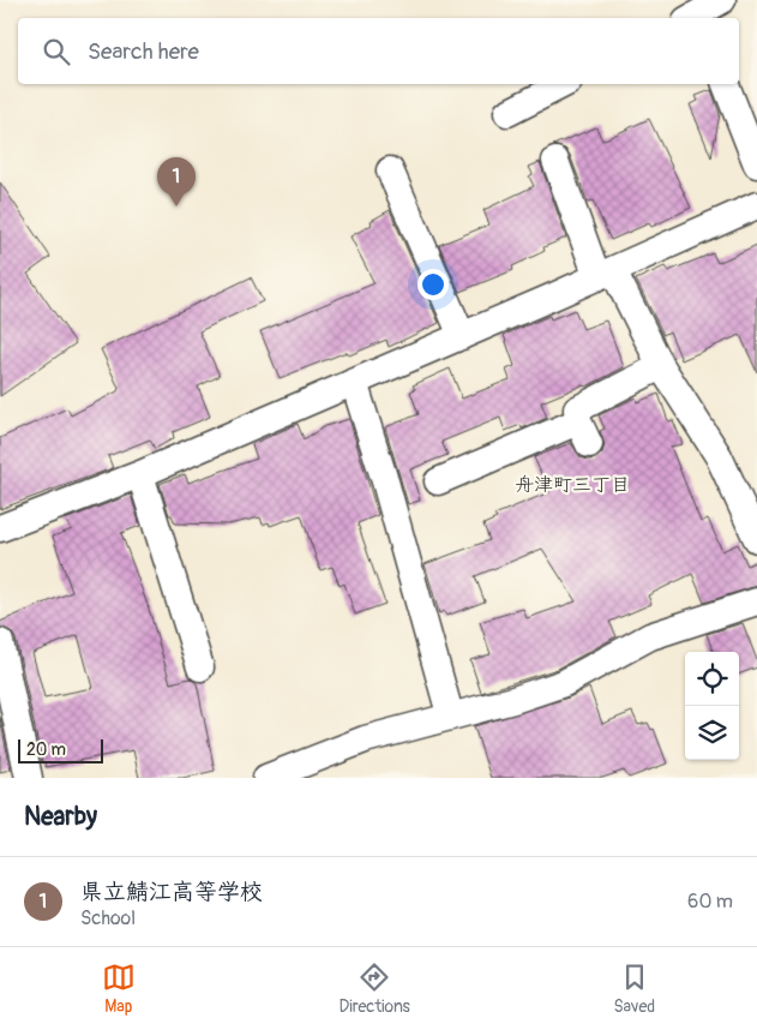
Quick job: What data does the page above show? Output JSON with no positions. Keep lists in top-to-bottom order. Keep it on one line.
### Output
{"districts":["舟津町三丁目"],"scale_bar":"20 m","page":{"search":"Search here","pins":"1","scale":"20 m","heading":"Nearby","list":[{"mark":"1","name":"県立鯖江高等学校","note":"School","value":"60 m"}],"nav":["Map","Directions","Saved"]}}
